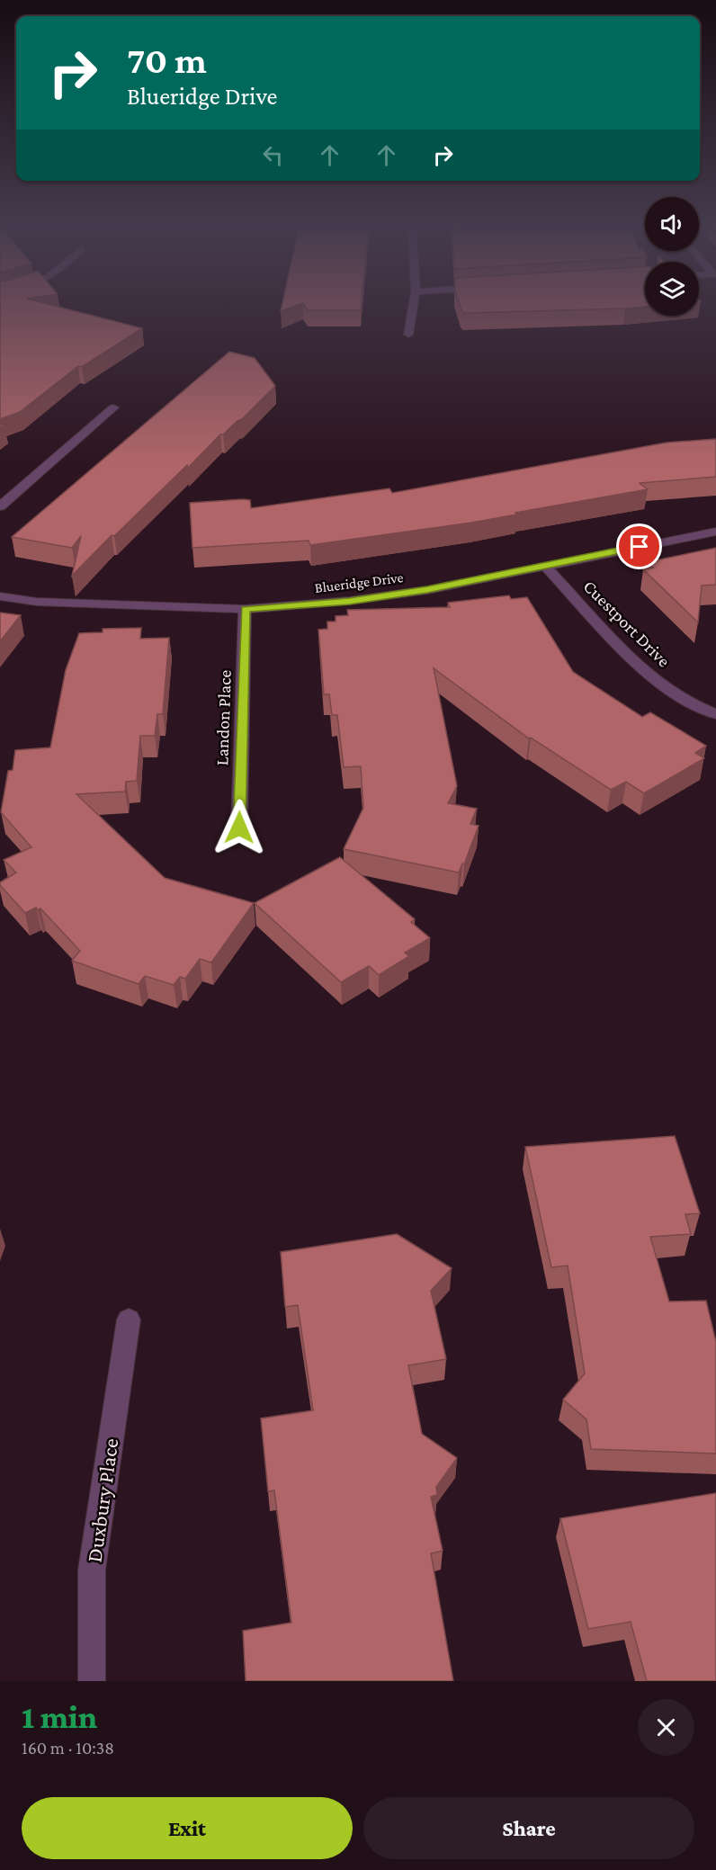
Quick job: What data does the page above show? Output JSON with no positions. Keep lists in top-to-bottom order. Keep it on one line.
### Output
{"streets":{"street":["Blueridge Drive","Cuestport Drive","Landon Place","Duxbury Place"]},"crossings":[["Blueridge Drive","Cuestport Drive"],["Blueridge Drive","Landon Place"]],"page":{"turn":["70 m","Blueridge Drive"],"heading":["1 min","160 m · 10:38"],"buttons":["Exit","Share"]}}
